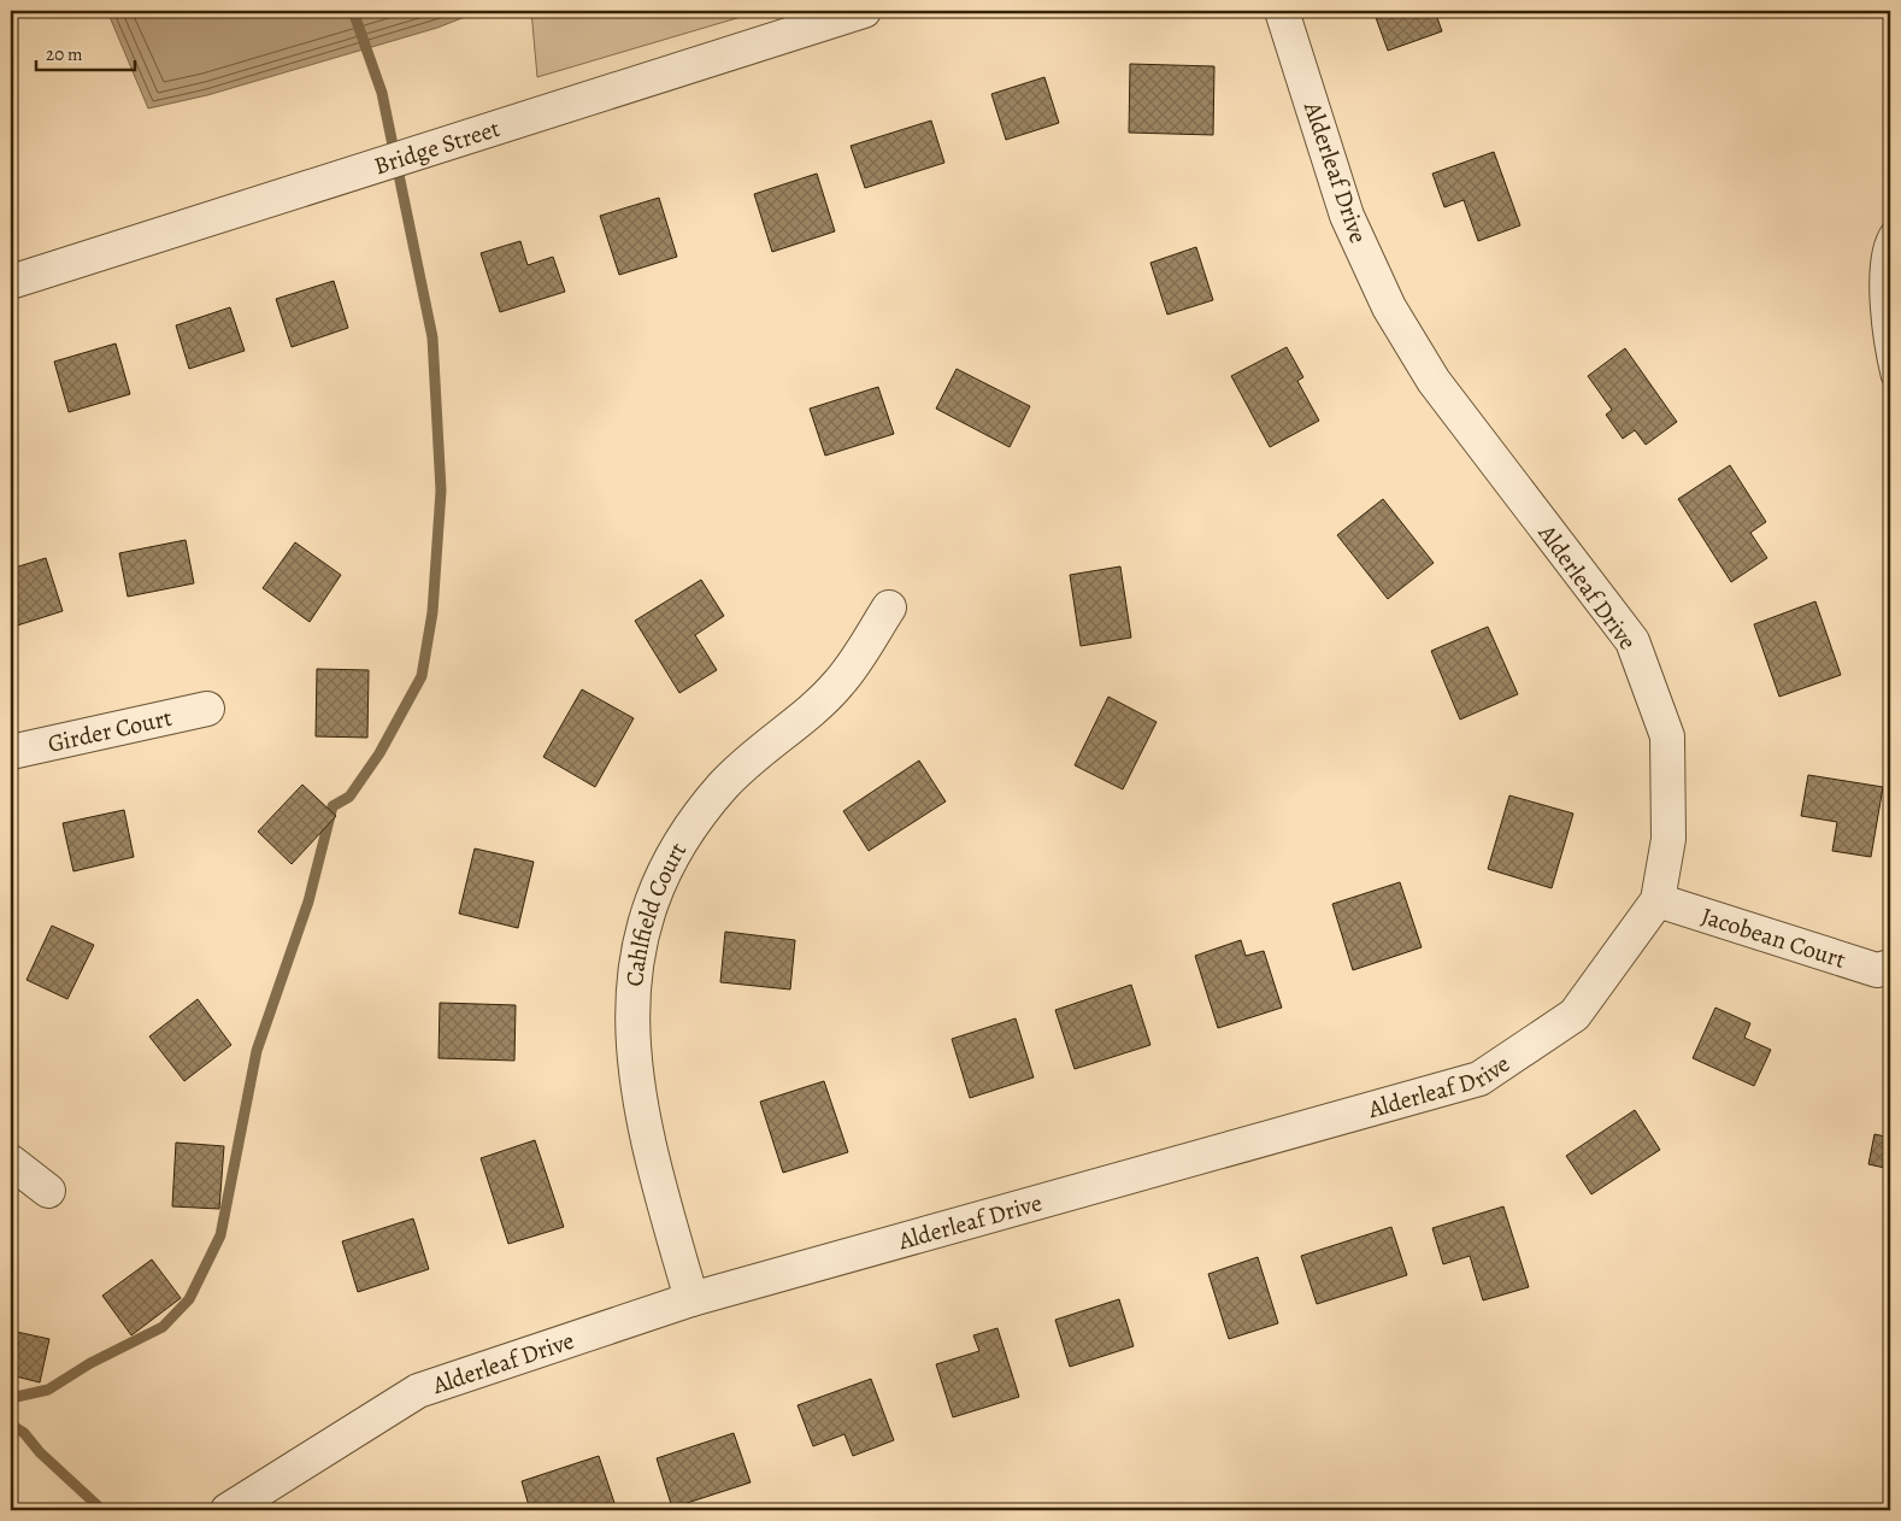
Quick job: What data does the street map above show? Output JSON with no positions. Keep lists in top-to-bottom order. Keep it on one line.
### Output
{"streets":{"street":["Bridge Street","Alderleaf Drive","Girder Court","Cahlfield Court","Jacobean Court"]},"crossings":[["Alderleaf Drive","Cahlfield Court"],["Alderleaf Drive","Jacobean Court"]],"scale_bar":"20 m"}
